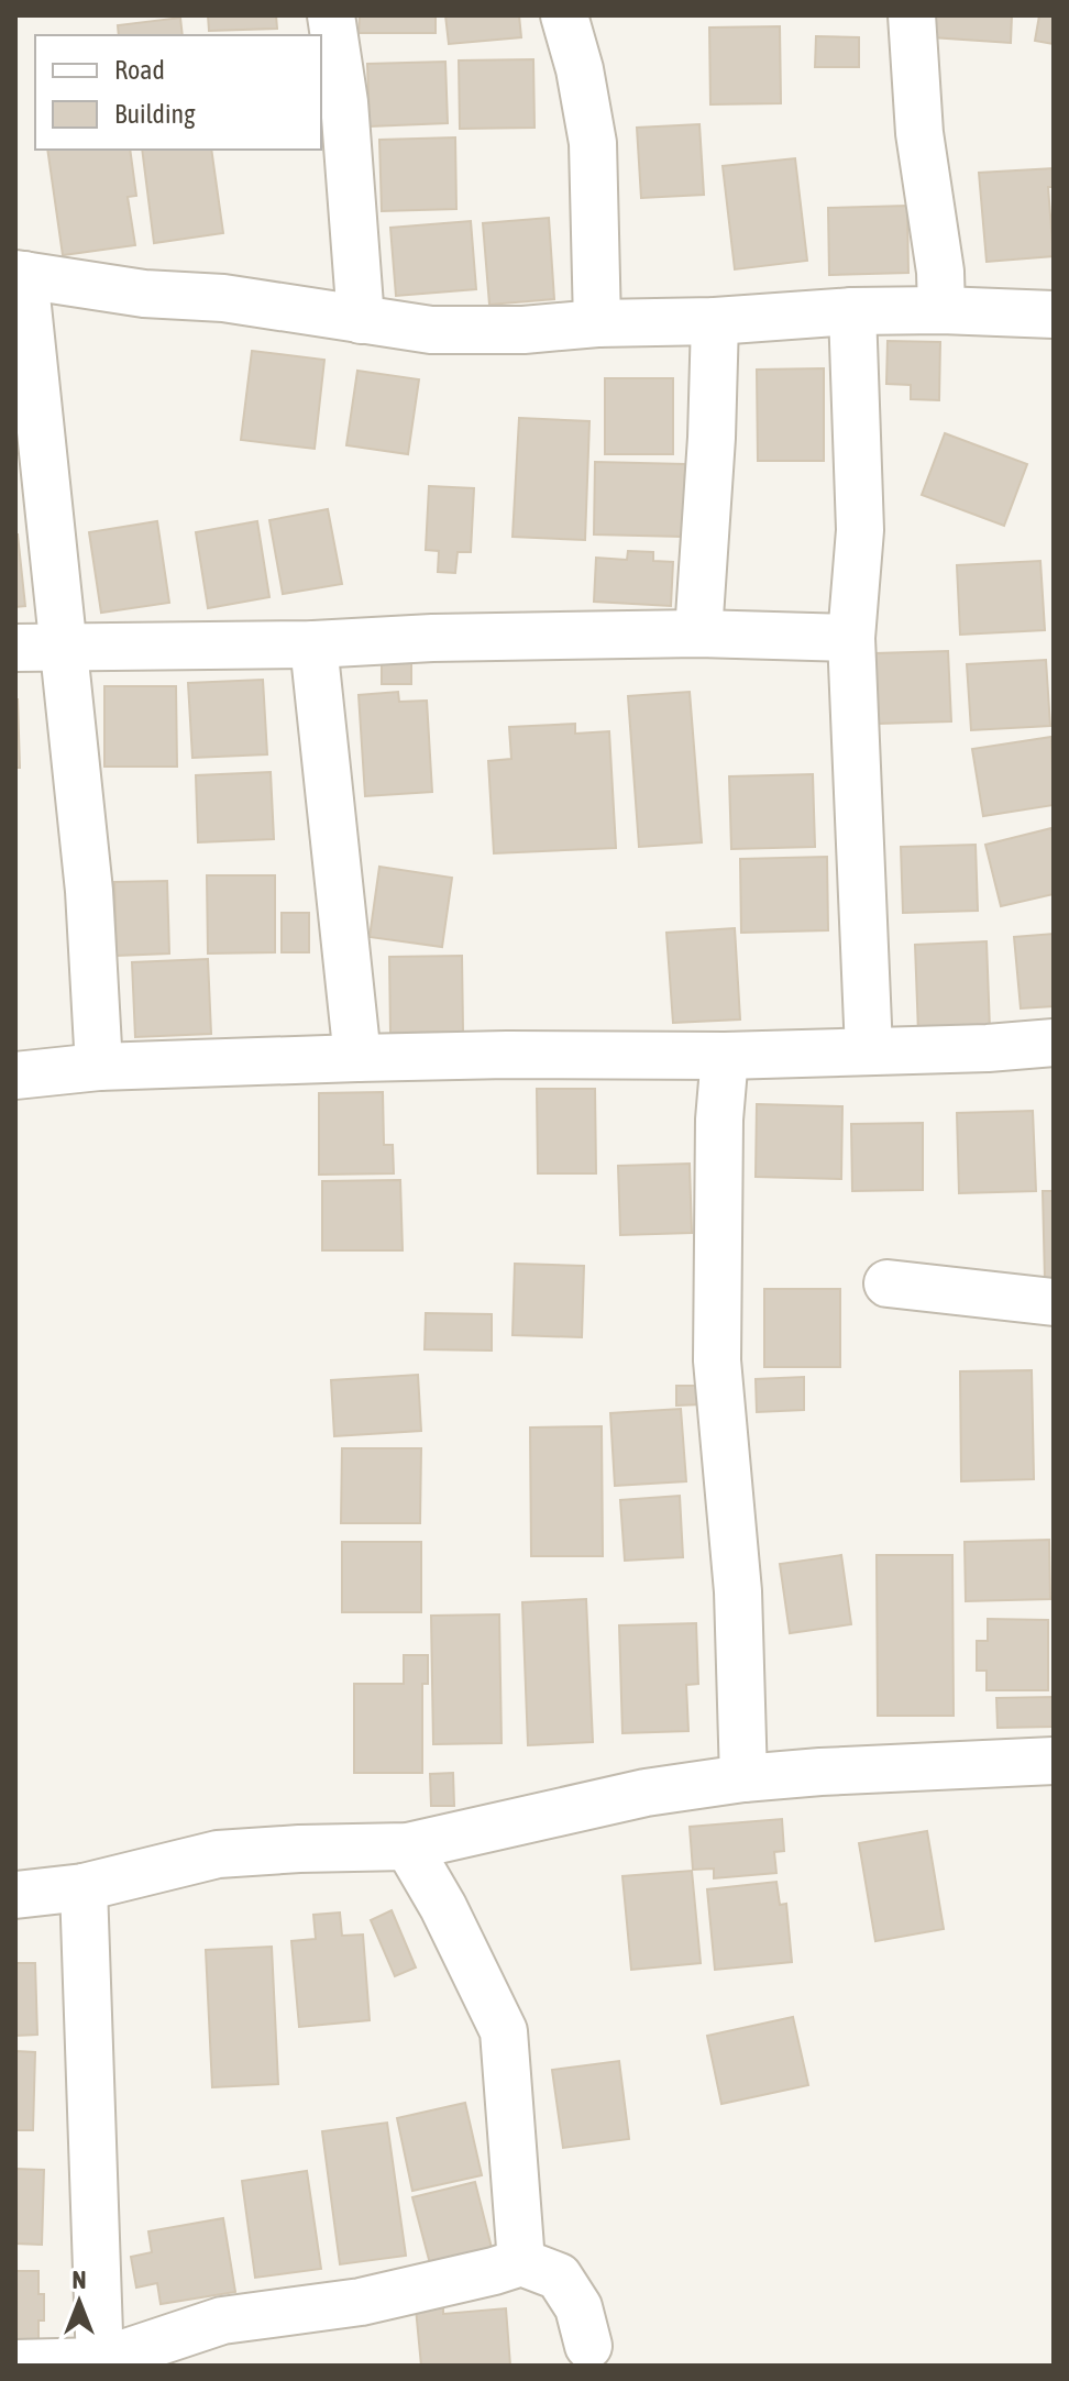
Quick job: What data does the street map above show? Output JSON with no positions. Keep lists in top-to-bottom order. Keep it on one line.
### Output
{"legend":["Road","Building"],"north":"top"}
